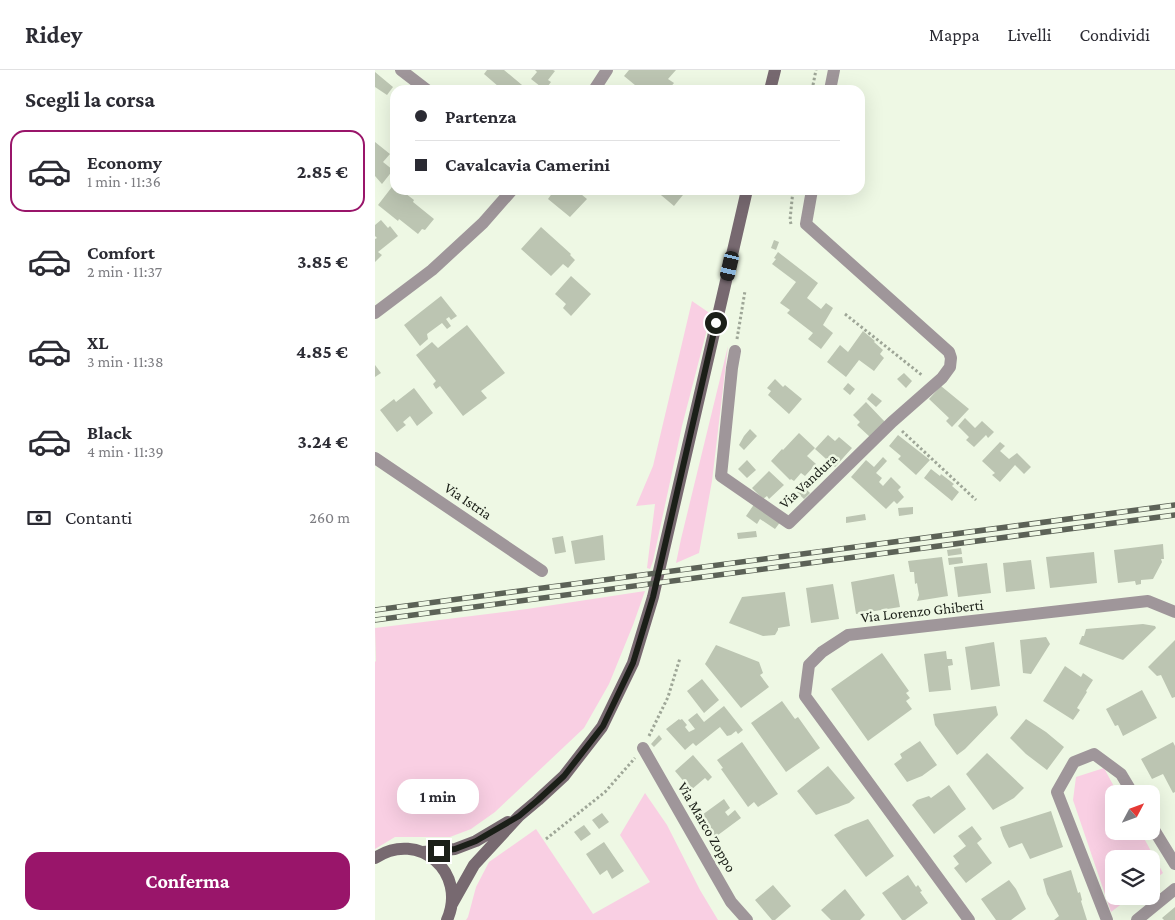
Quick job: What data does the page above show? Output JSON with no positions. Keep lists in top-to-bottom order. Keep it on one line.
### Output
{"streets":{"street":["Via Vandura","Via Istria","Via Lorenzo Ghiberti","Via Marco Zoppo"]},"north":"top right","page":{"header":"Ridey","nav":["Mappa","Livelli","Condividi"],"heading":"Scegli la corsa","banner":["Partenza","Cavalcavia Camerini"],"list":[{"name":"Economy","note":"1 min · 11:36","value":"2.85 €"},{"name":"Comfort","note":"2 min · 11:37","value":"3.85 €"},{"name":"XL","note":"3 min · 11:38","value":"4.85 €"},{"name":"Black","note":"4 min · 11:39","value":"3.24 €"}],"pay":["Contanti","260 m"],"bubble":"1 min","buttons":"Conferma"}}
